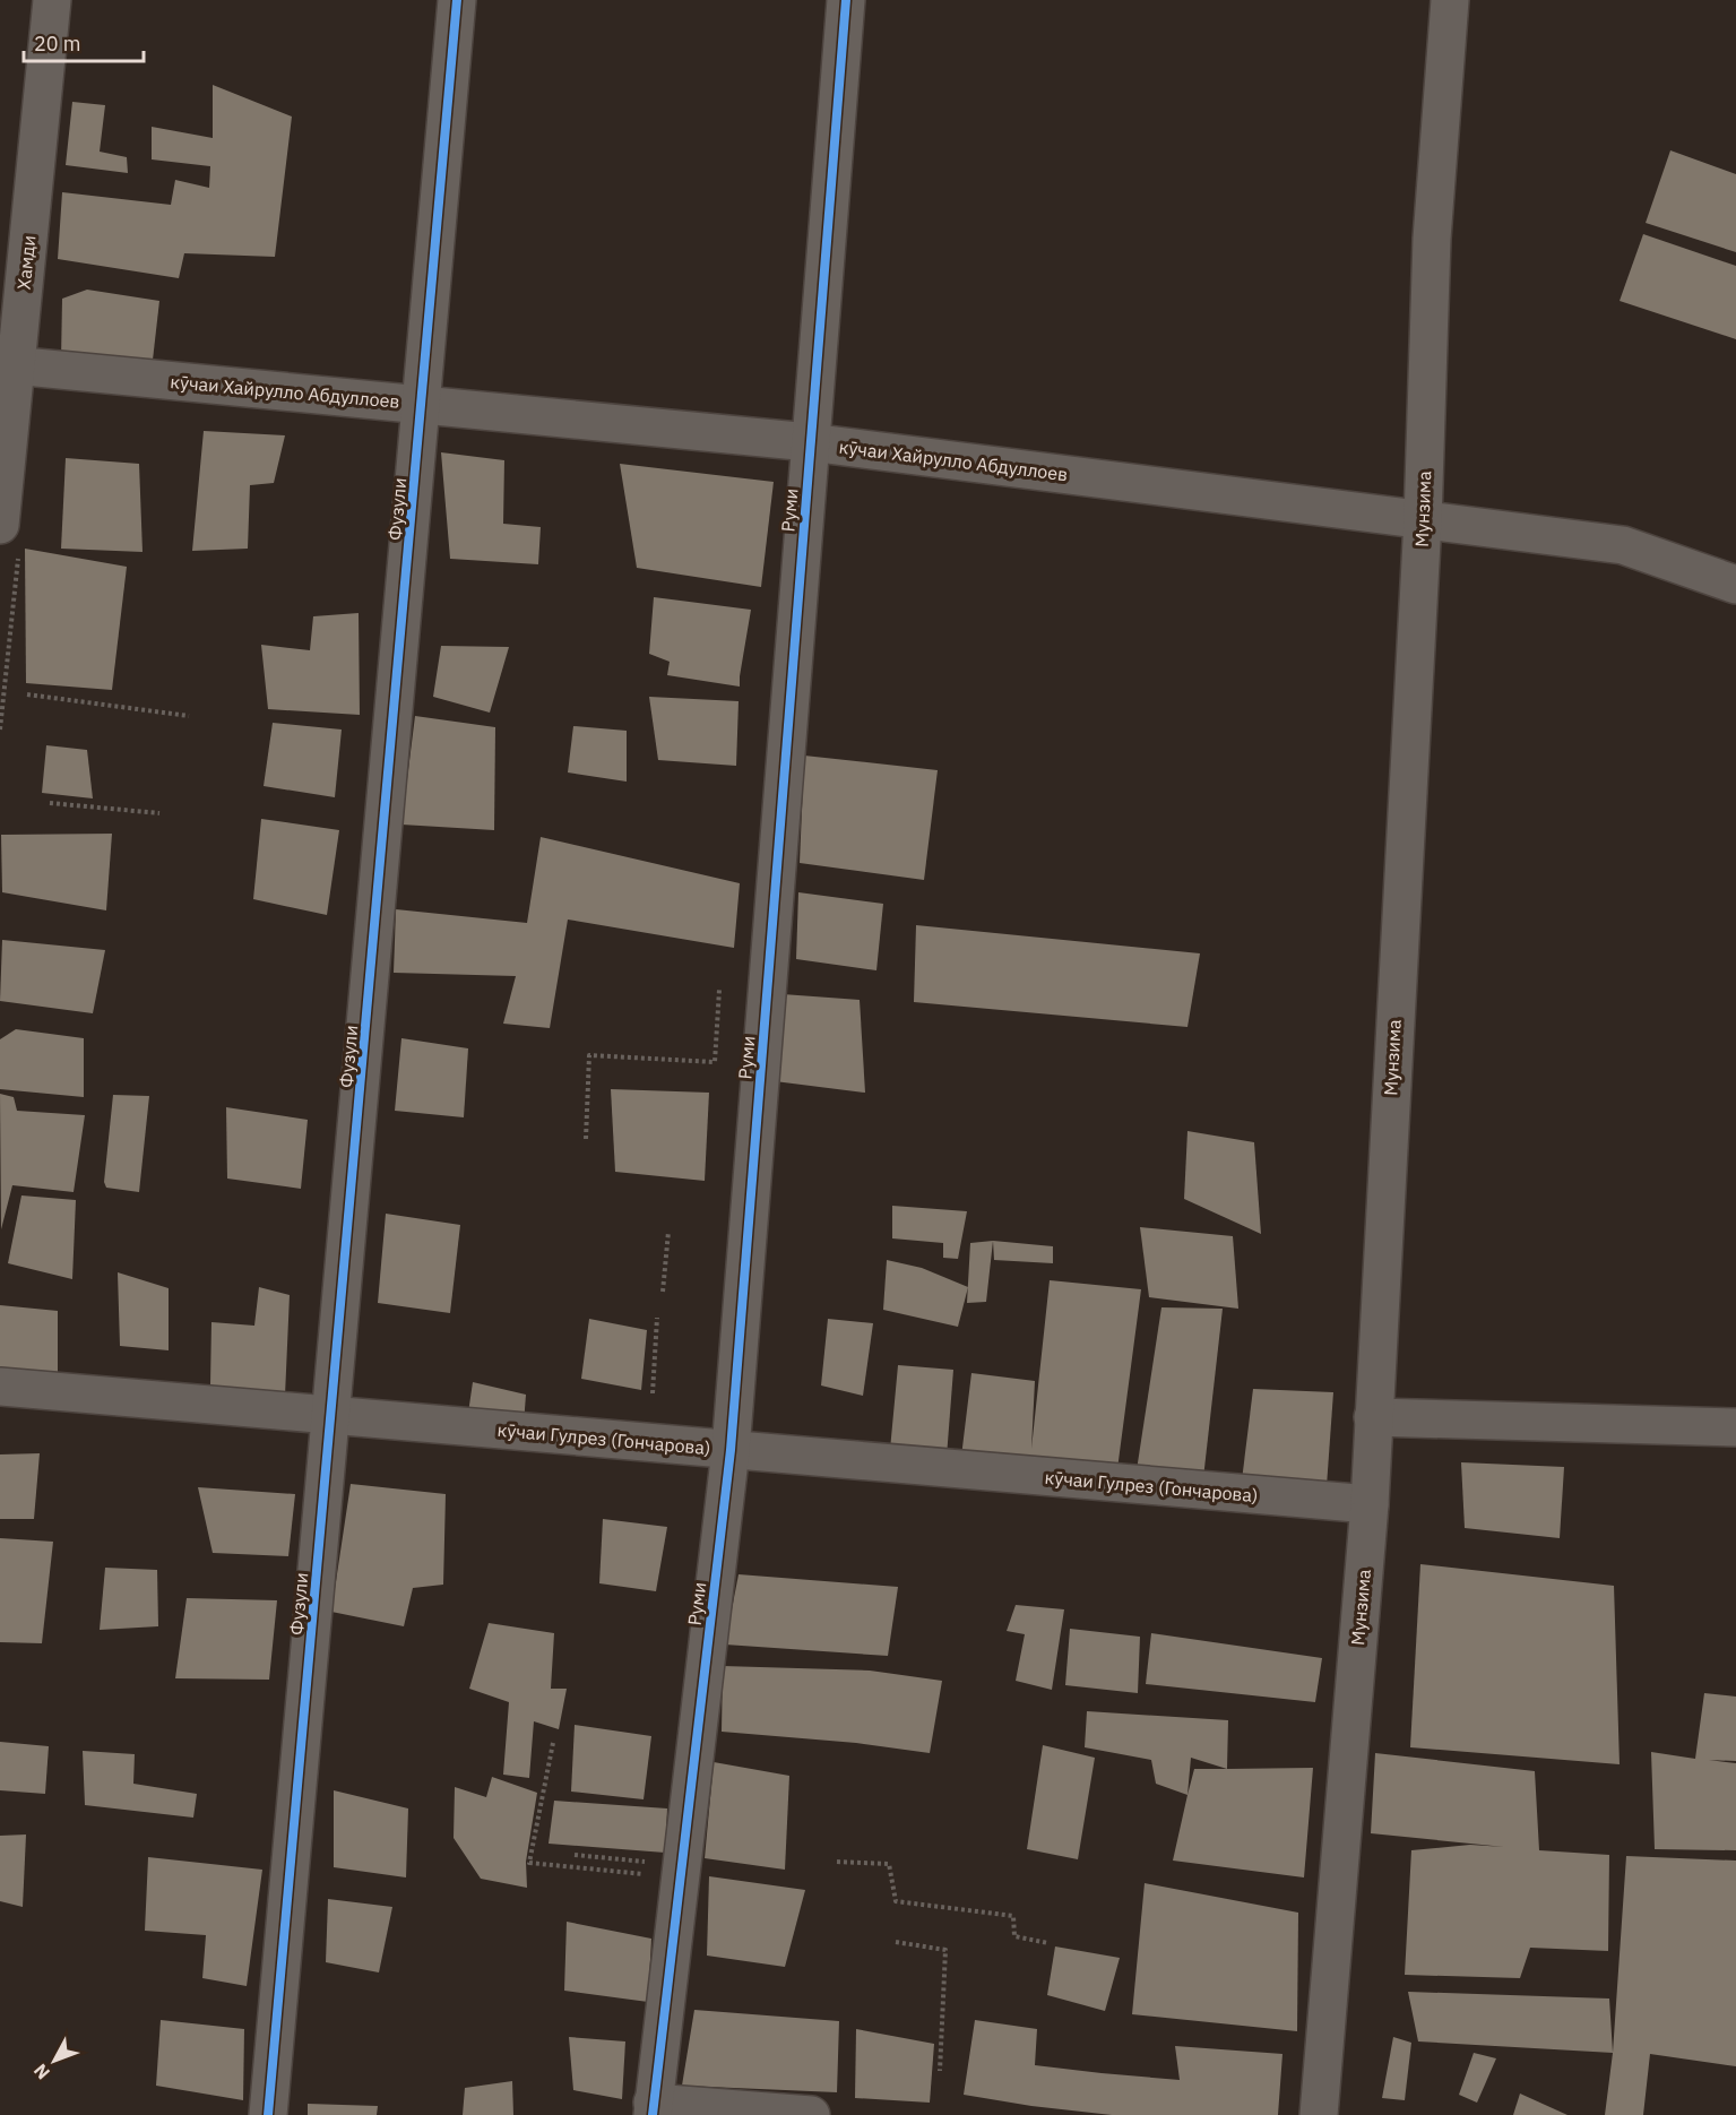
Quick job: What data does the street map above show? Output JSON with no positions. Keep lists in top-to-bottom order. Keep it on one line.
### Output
{"streets":{"street":["Хамди","кӯчаи Хайрулло Абдуллоев","Фузули","Мунзима","Руми","кӯчаи Гулрез (Гончарова)"]},"crossings":[["Хамди","кӯчаи Хайрулло Абдуллоев"],["кӯчаи Хайрулло Абдуллоев","Фузули"],["кӯчаи Хайрулло Абдуллоев","Мунзима"],["кӯчаи Хайрулло Абдуллоев","Руми"],["Фузули","кӯчаи Гулрез (Гончарова)"],["Мунзима","кӯчаи Гулрез (Гончарова)"],["Руми","кӯчаи Гулрез (Гончарова)"]],"scale_bar":"20 m","north":"bottom left"}
